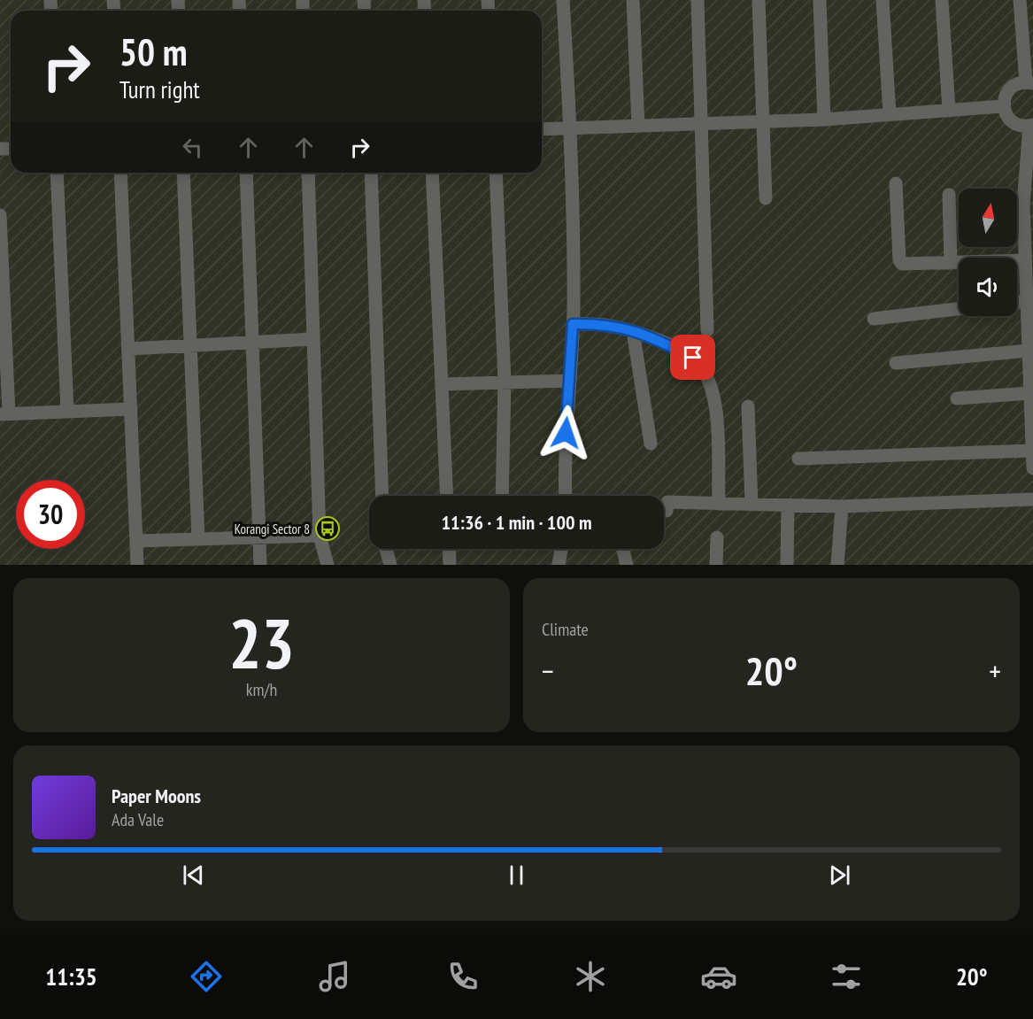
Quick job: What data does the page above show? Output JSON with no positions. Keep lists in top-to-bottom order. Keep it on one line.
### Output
{"places":{"bus stop":["Korangi Sector 8"]},"north":"top","page":{"turn":["50 m","Turn right"],"limit":"30","trip":"11:36 · 1 min · 100 m","tile":[["23","km/h"],"Climate"],"heat":["−","20°","+"],"song":["Paper Moons","Ada Vale"],"tabs":["11:35","20°"]}}
